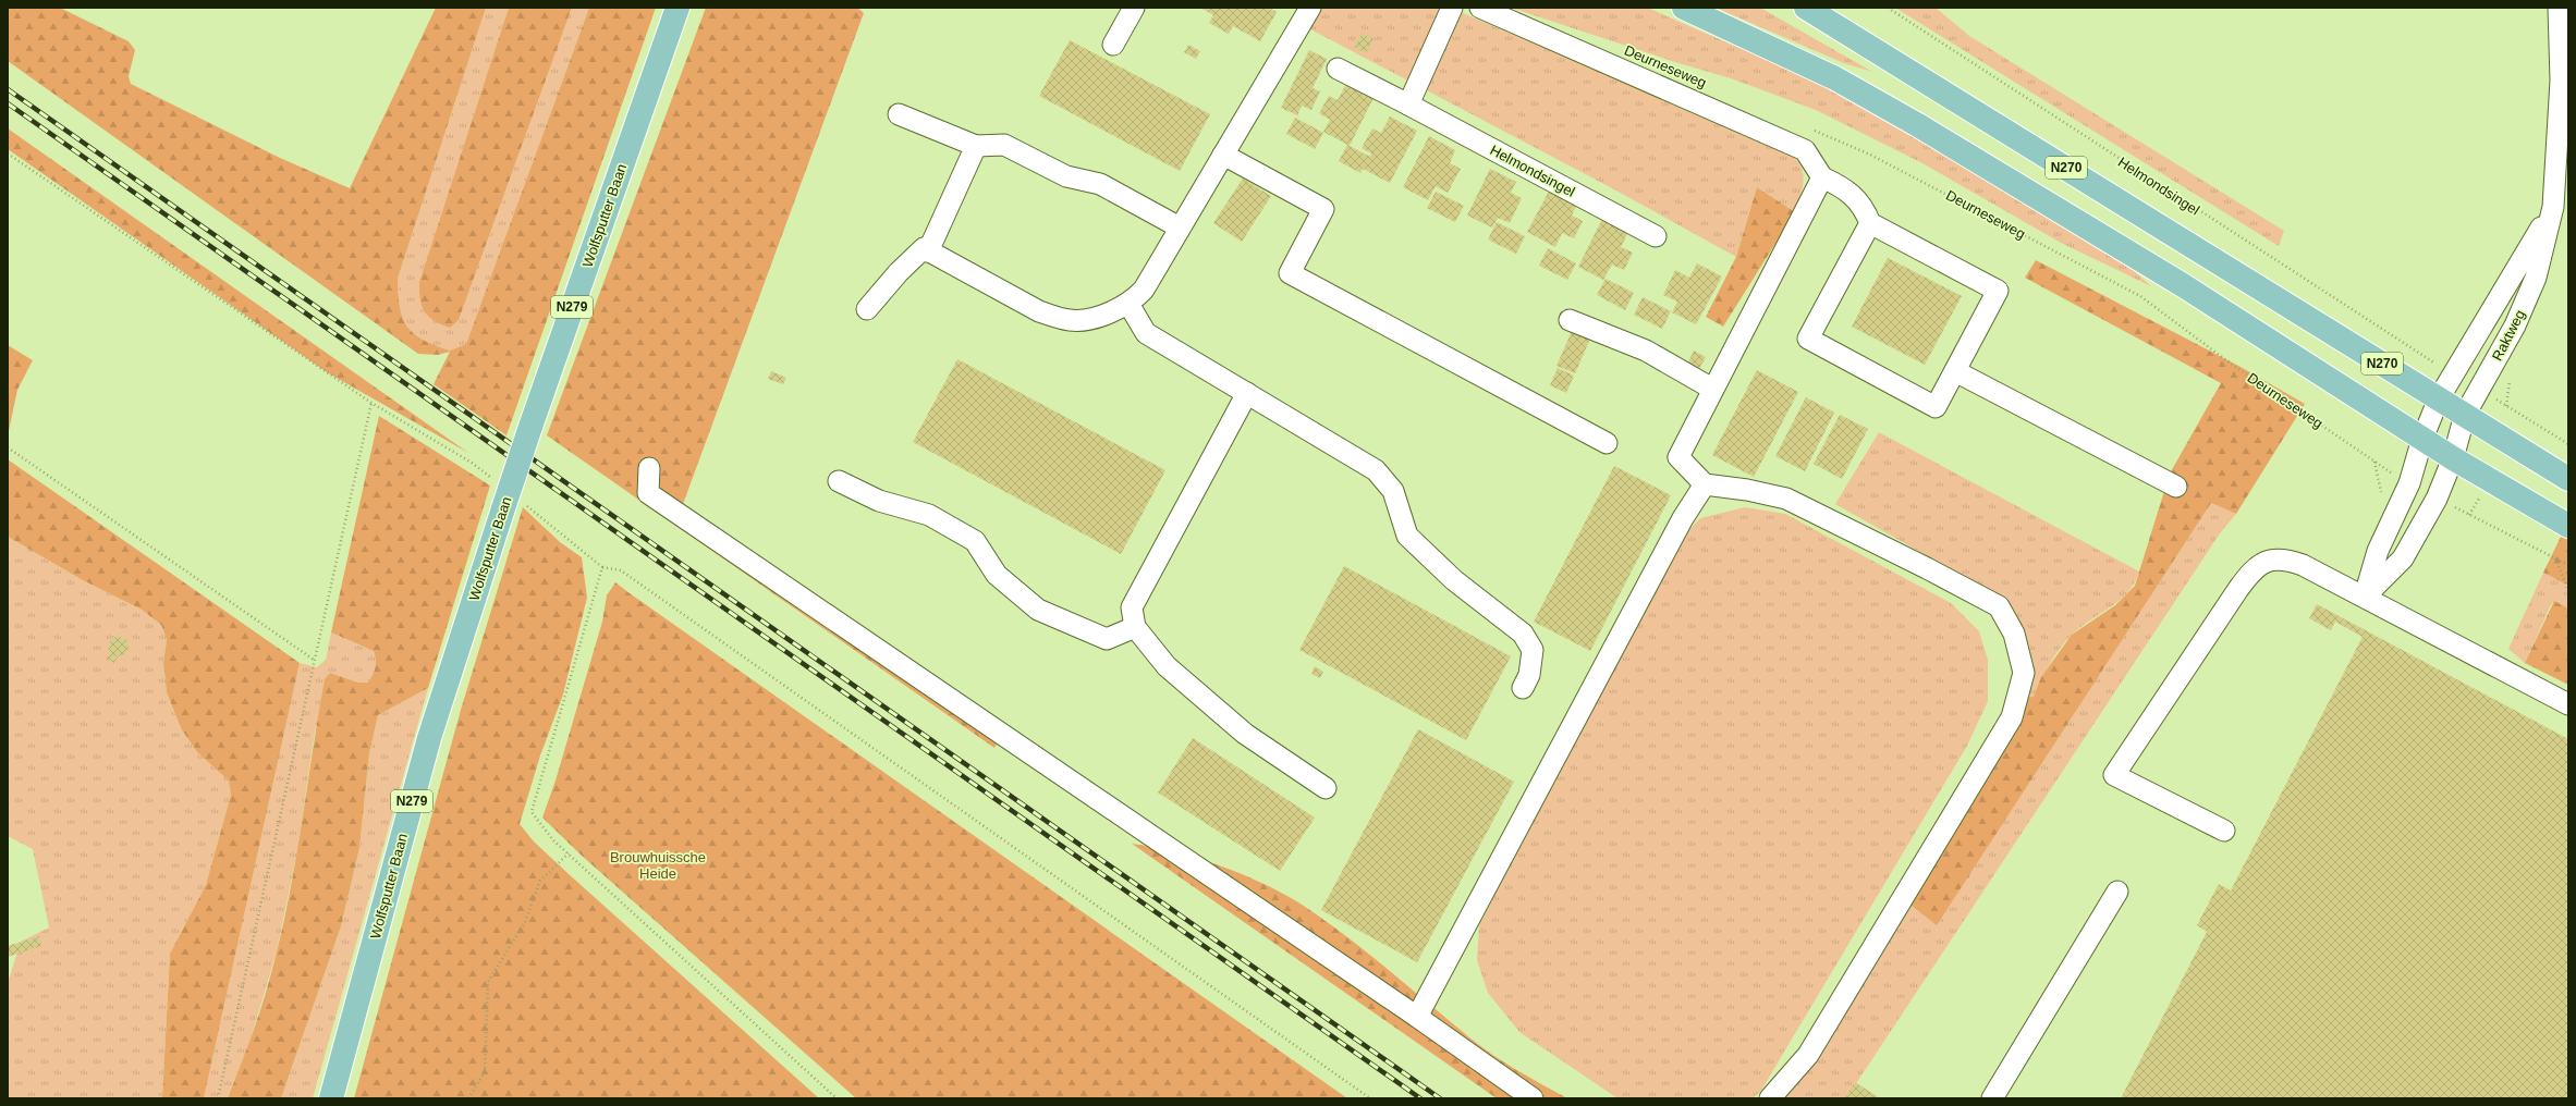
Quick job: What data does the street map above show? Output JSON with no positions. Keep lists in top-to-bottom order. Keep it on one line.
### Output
{"streets":{"main road":["N270","Wolfsputter Baan","N279"],"street":["Deurneseweg","Helmondsingel","Raktweg"]},"crossings":[["N270","Raktweg"]],"parks":["Brouwhuissche Heide"]}
